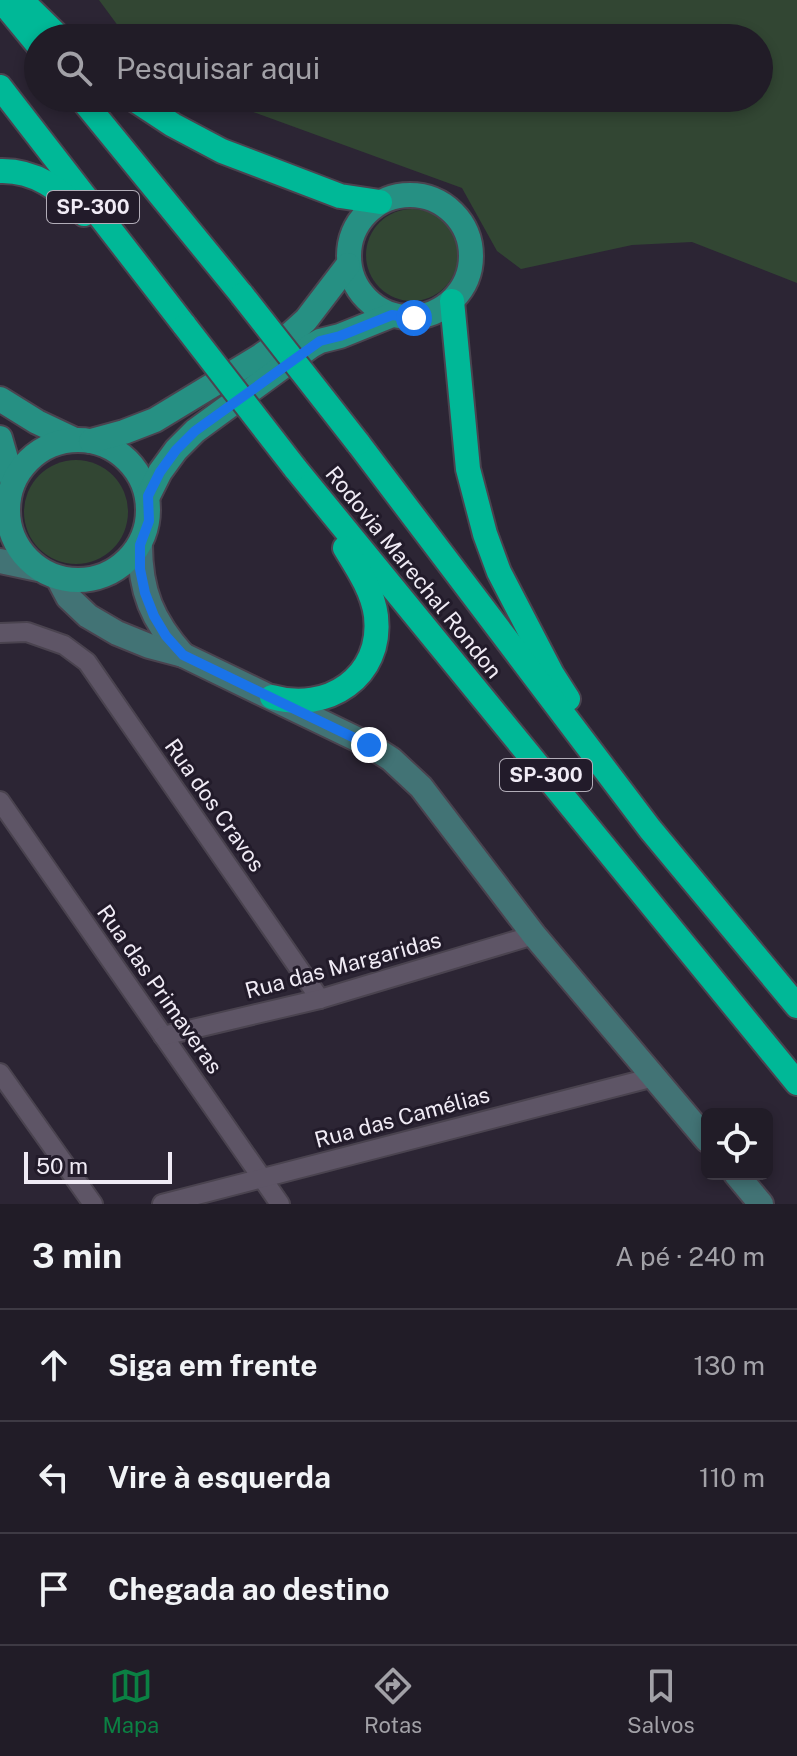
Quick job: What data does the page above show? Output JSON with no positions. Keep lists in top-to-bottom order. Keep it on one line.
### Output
{"streets":{"highway":["SP-300","Rodovia Marechal Rondon"],"street":["Rua dos Cravos","Rua das Margaridas","Rua das Primaveras","Rua das Camélias"]},"crossings":[["Rua dos Cravos","Rua das Margaridas"],["Rua das Margaridas","Rua das Primaveras"],["Rua das Primaveras","Rua das Camélias"]],"scale_bar":"50 m","page":{"search":"Pesquisar aqui","scale":"50 m","heading":["3 min","A pé · 240 m"],"list":[["Siga em frente","130 m"],["Vire à esquerda","110 m"],"Chegada ao destino"],"nav":["Mapa","Rotas","Salvos"]}}
